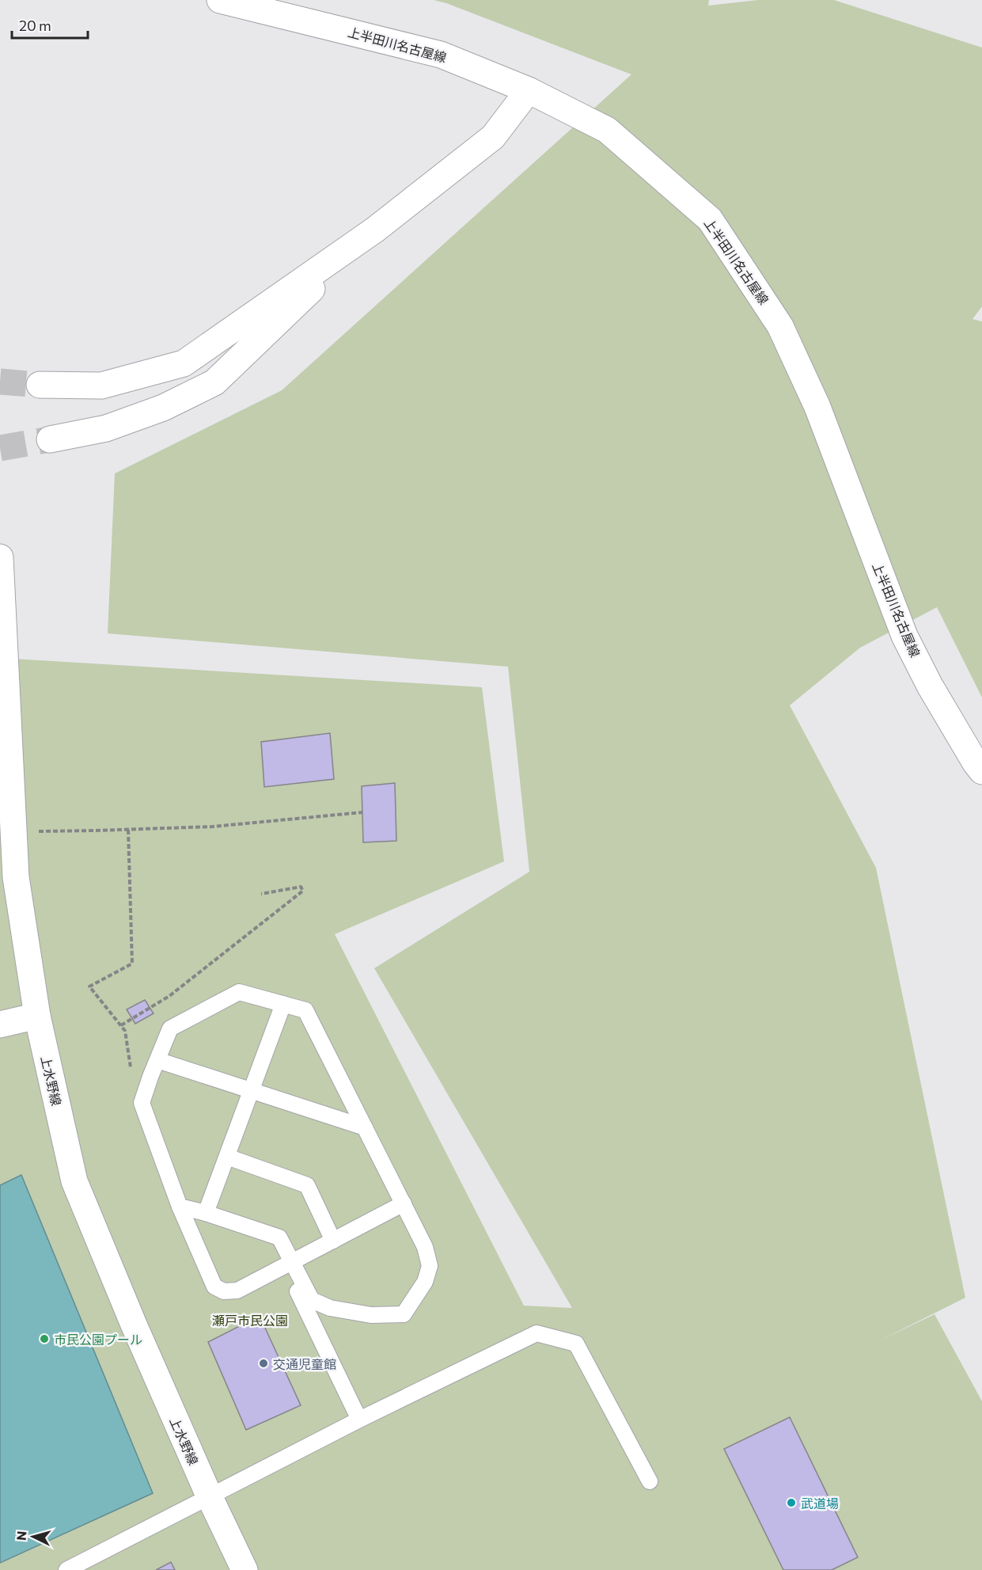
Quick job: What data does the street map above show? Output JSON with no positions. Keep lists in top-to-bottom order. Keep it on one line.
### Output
{"streets":{"street":["上半田川名古屋線","上水野線"]},"parks":["瀬戸市民公園"],"places":["市民公園プール","交通児童館","武道場"],"scale_bar":"20 m","north":"left"}
